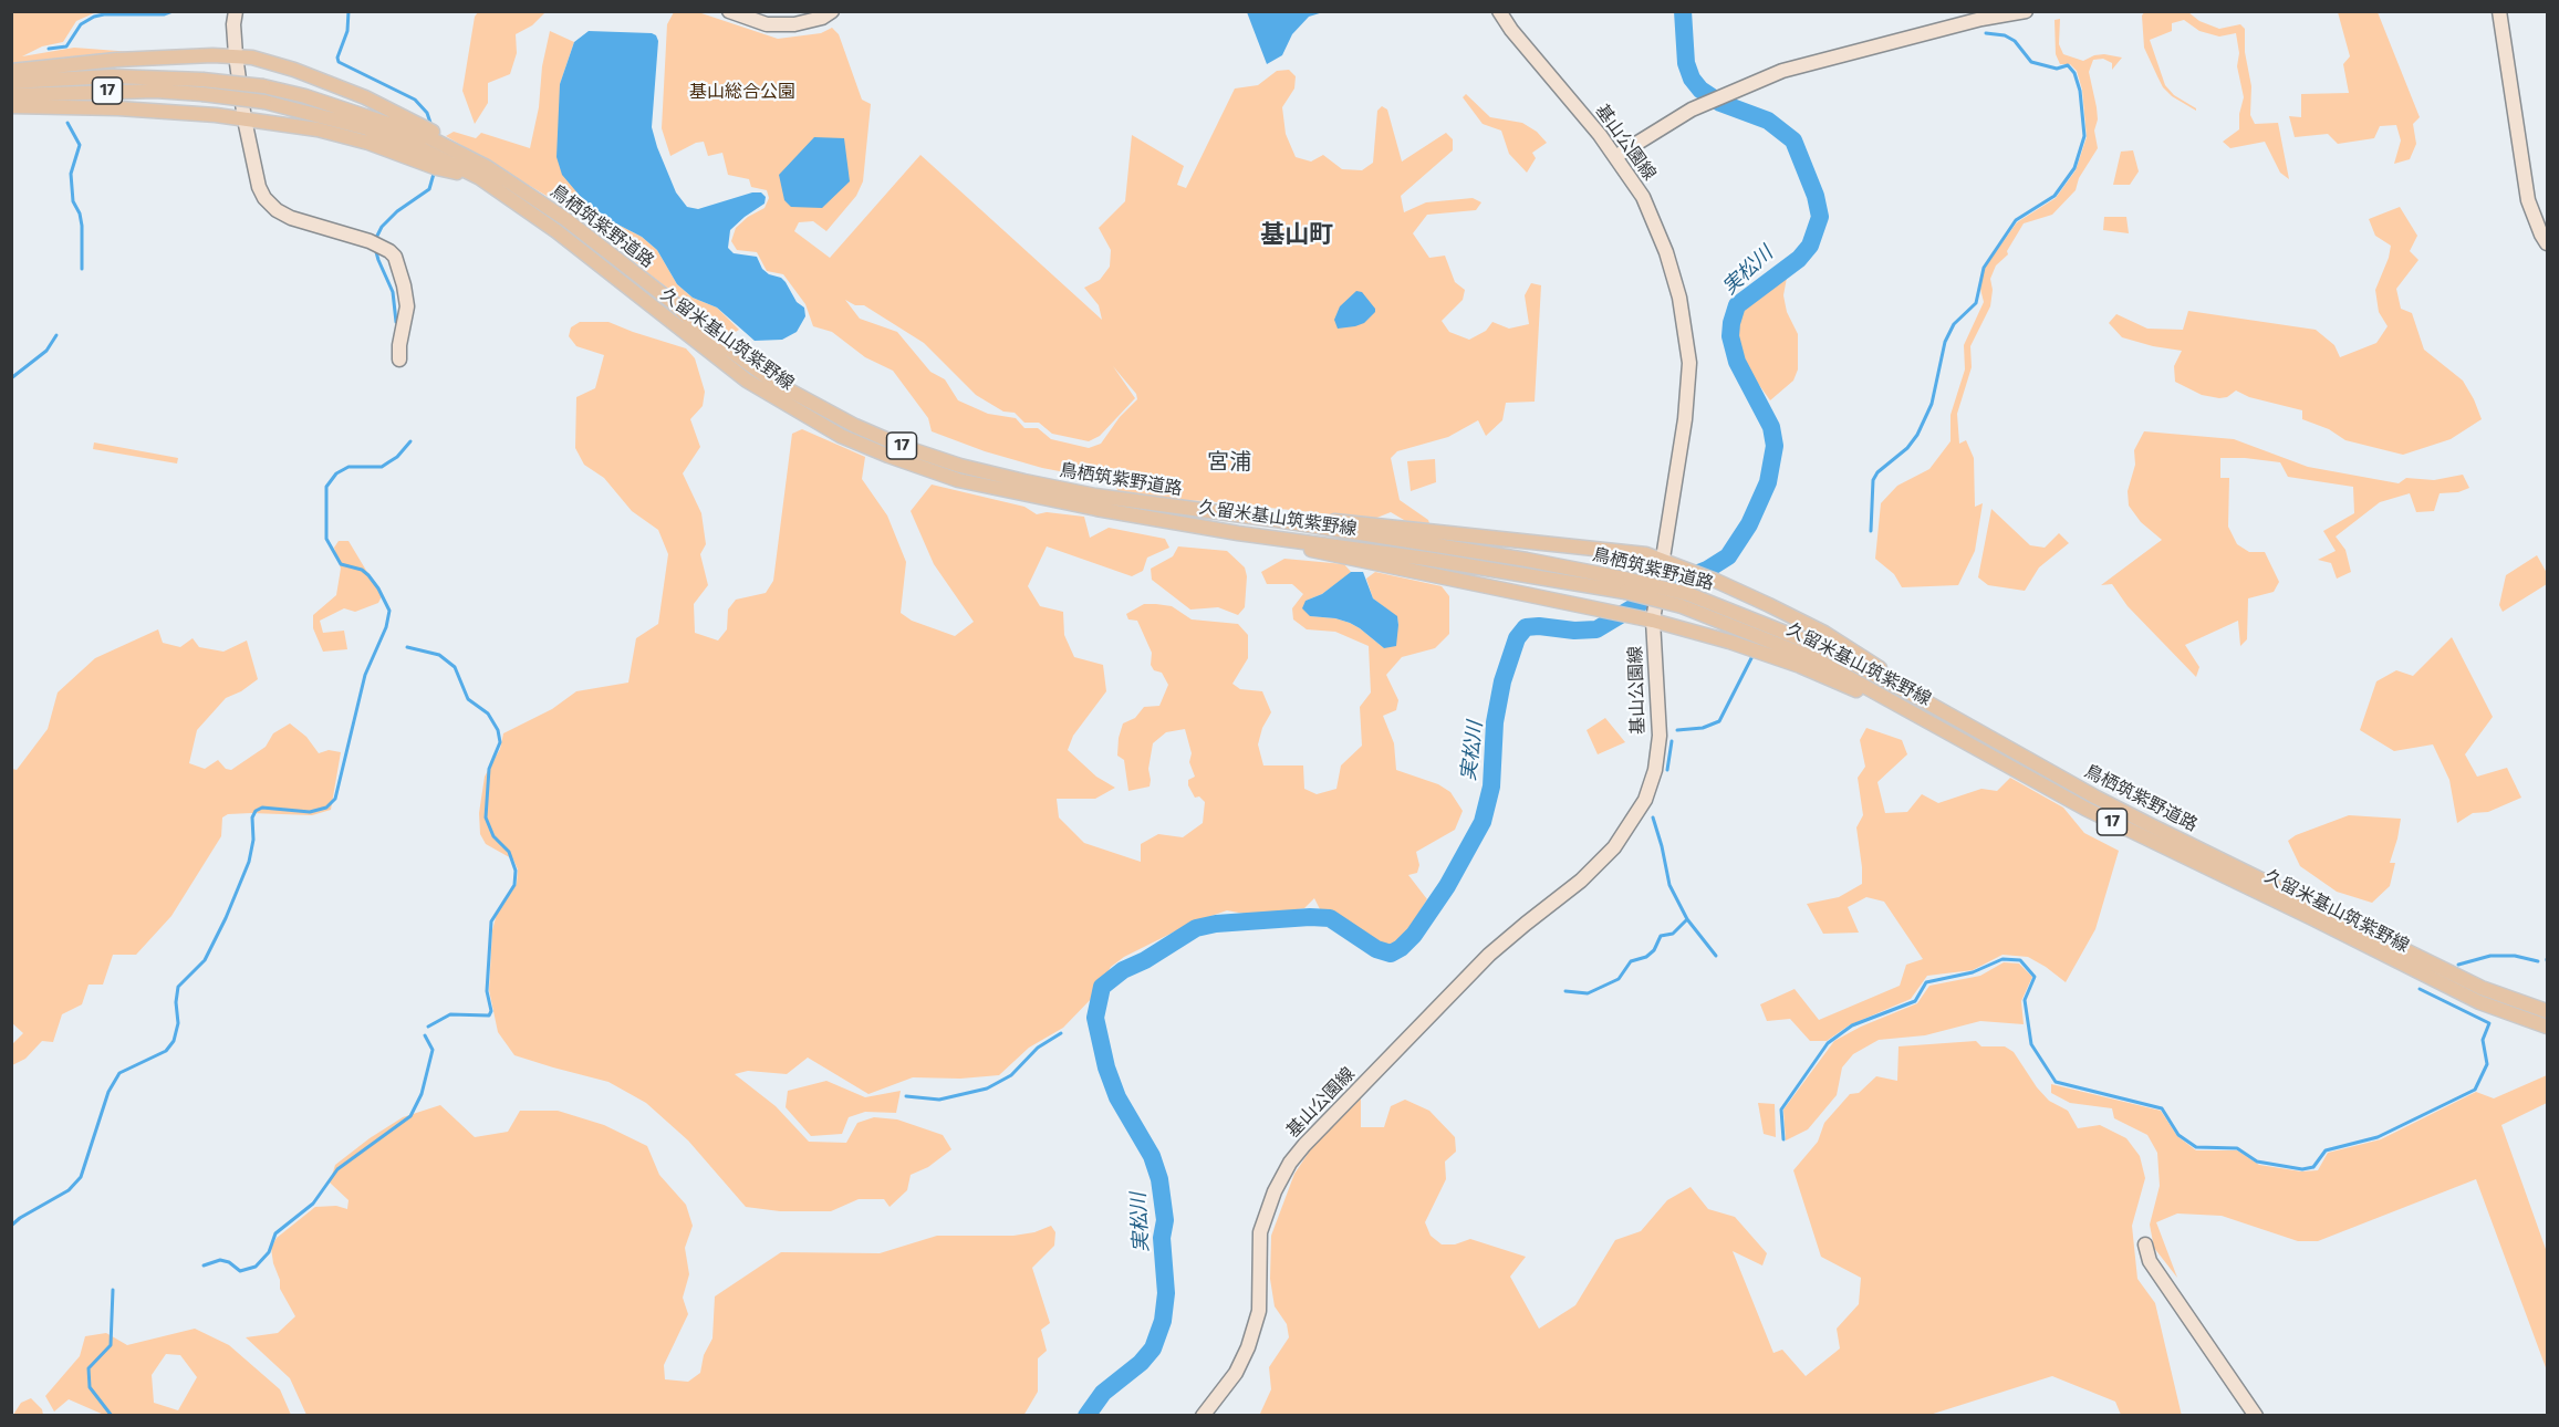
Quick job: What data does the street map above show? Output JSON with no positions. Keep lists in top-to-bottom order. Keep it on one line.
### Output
{"streets":{"main road":["17","基山公園線","鳥栖筑紫野道路","久留米基山筑紫野線"]},"crossings":[["鳥栖筑紫野道路","久留米基山筑紫野線"]],"districts":["基山町","宮浦"],"water":["実松川"],"parks":["基山総合公園"]}
